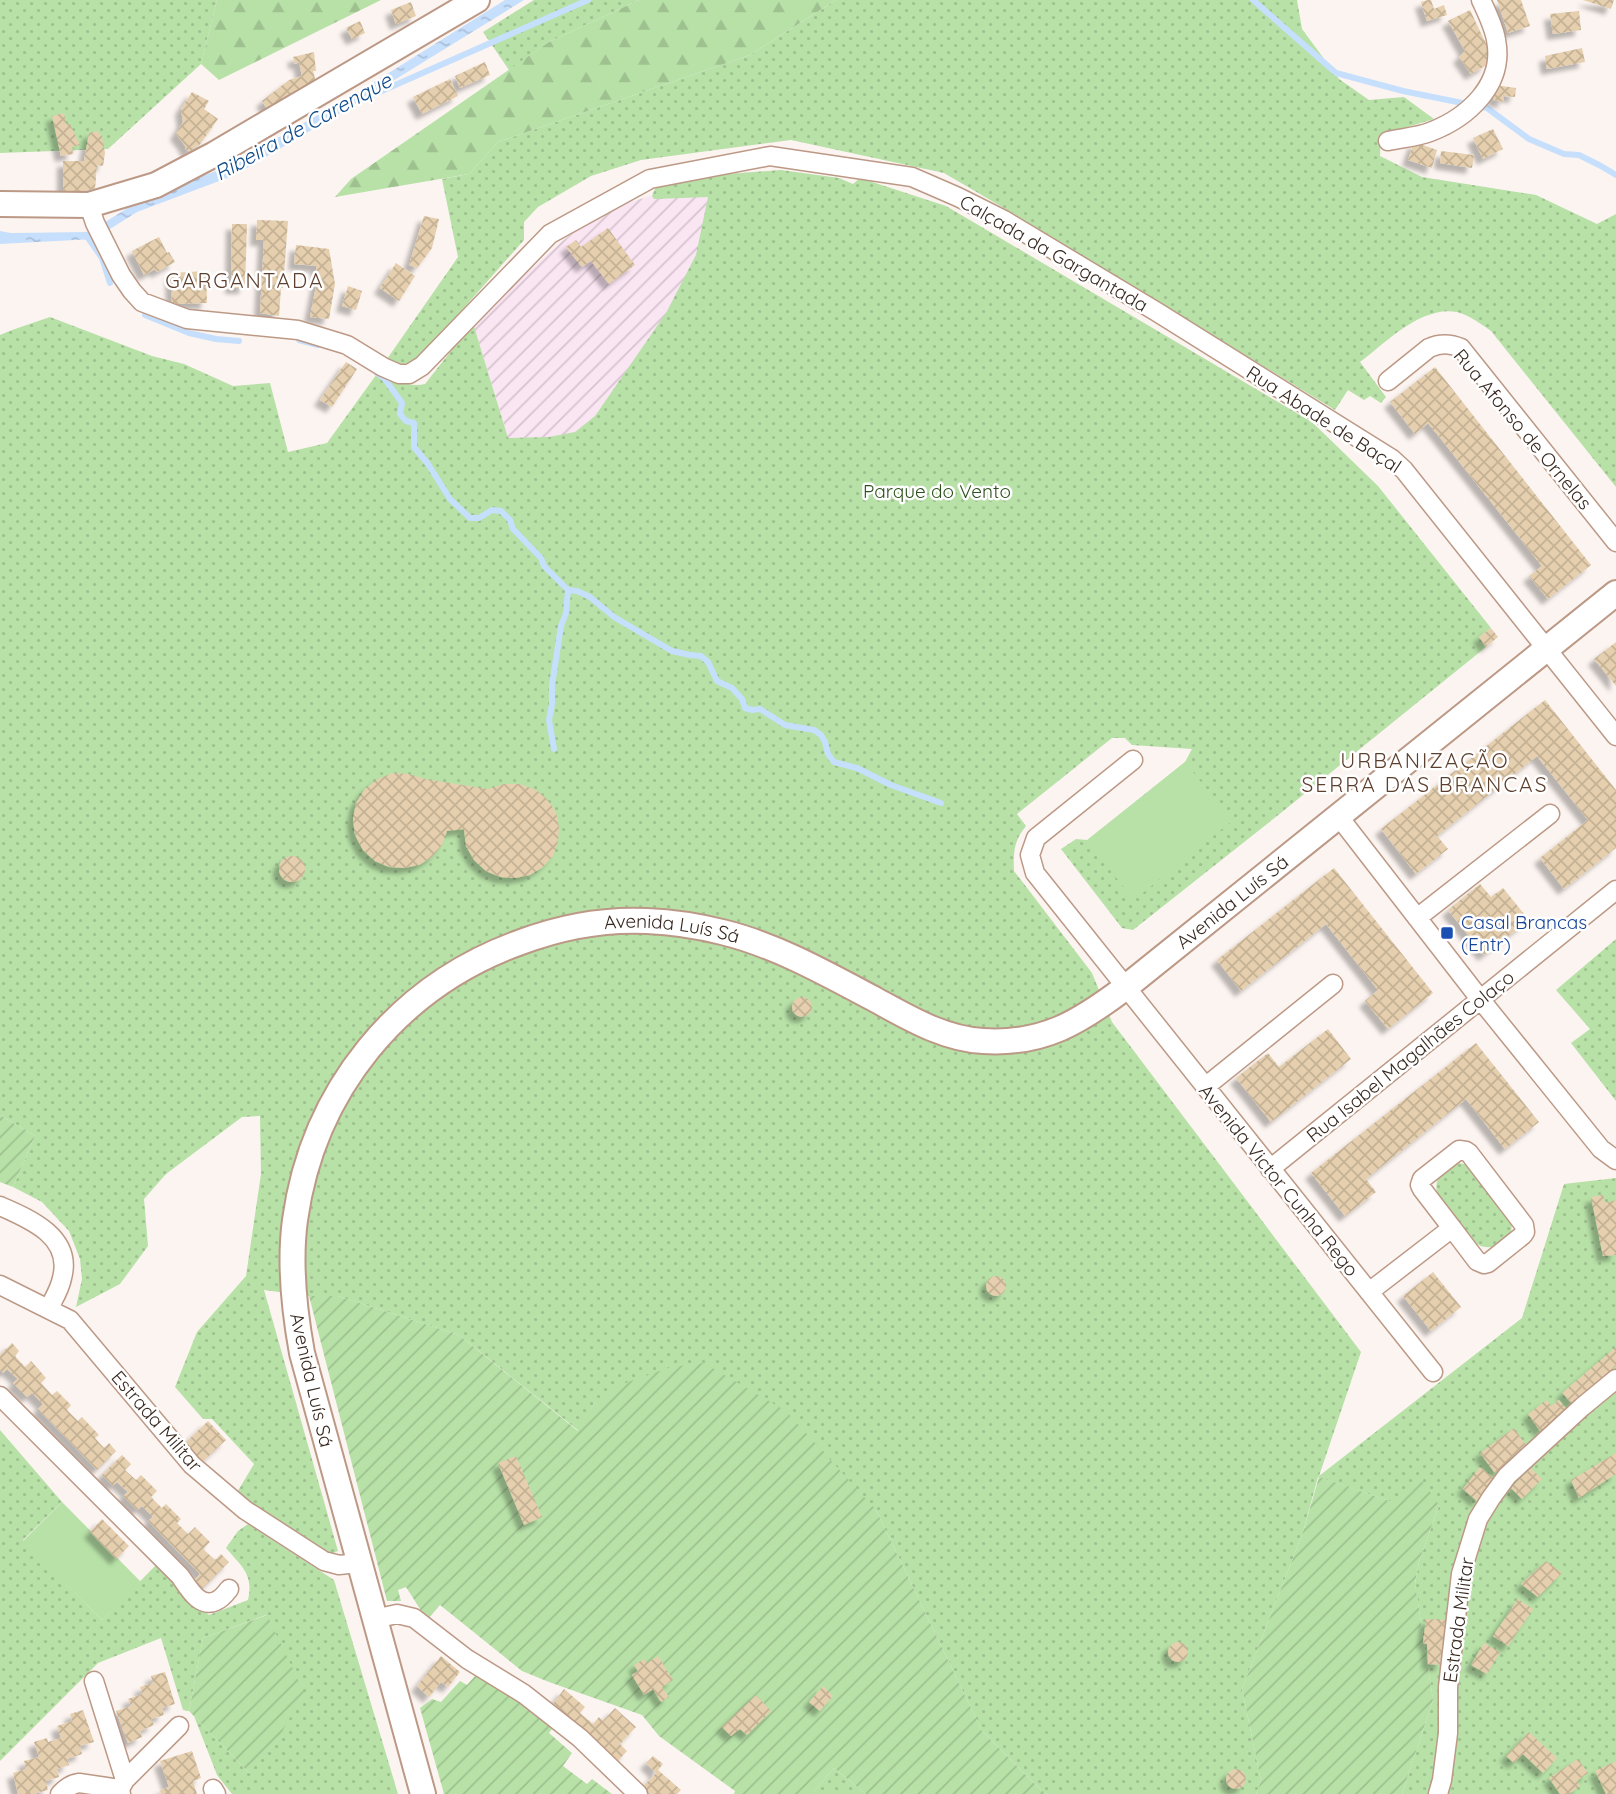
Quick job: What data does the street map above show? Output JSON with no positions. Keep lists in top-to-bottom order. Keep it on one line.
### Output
{"streets":{"street":["Calçada da Gargantada","Rua Abade de Baçal","Rua Afonso de Ornelas","Avenida Luís Sá","Rua Isabel Magalhães Colaço","Avenida Victor Cunha Rego","Estrada Militar"]},"crossings":[["Calçada da Gargantada","Rua Abade de Baçal"],["Rua Abade de Baçal","Avenida Luís Sá"],["Avenida Luís Sá","Avenida Victor Cunha Rego"],["Avenida Luís Sá","Estrada Militar"],["Rua Isabel Magalhães Colaço","Avenida Victor Cunha Rego"]],"districts":["GARGANTADA","URBANIZAÇÃO SERRA DAS BRANCAS"],"water":["Ribeira de Carenque"],"parks":["Parque do Vento"],"places":{"transit":["Casal Brancas (Entr)"]}}
